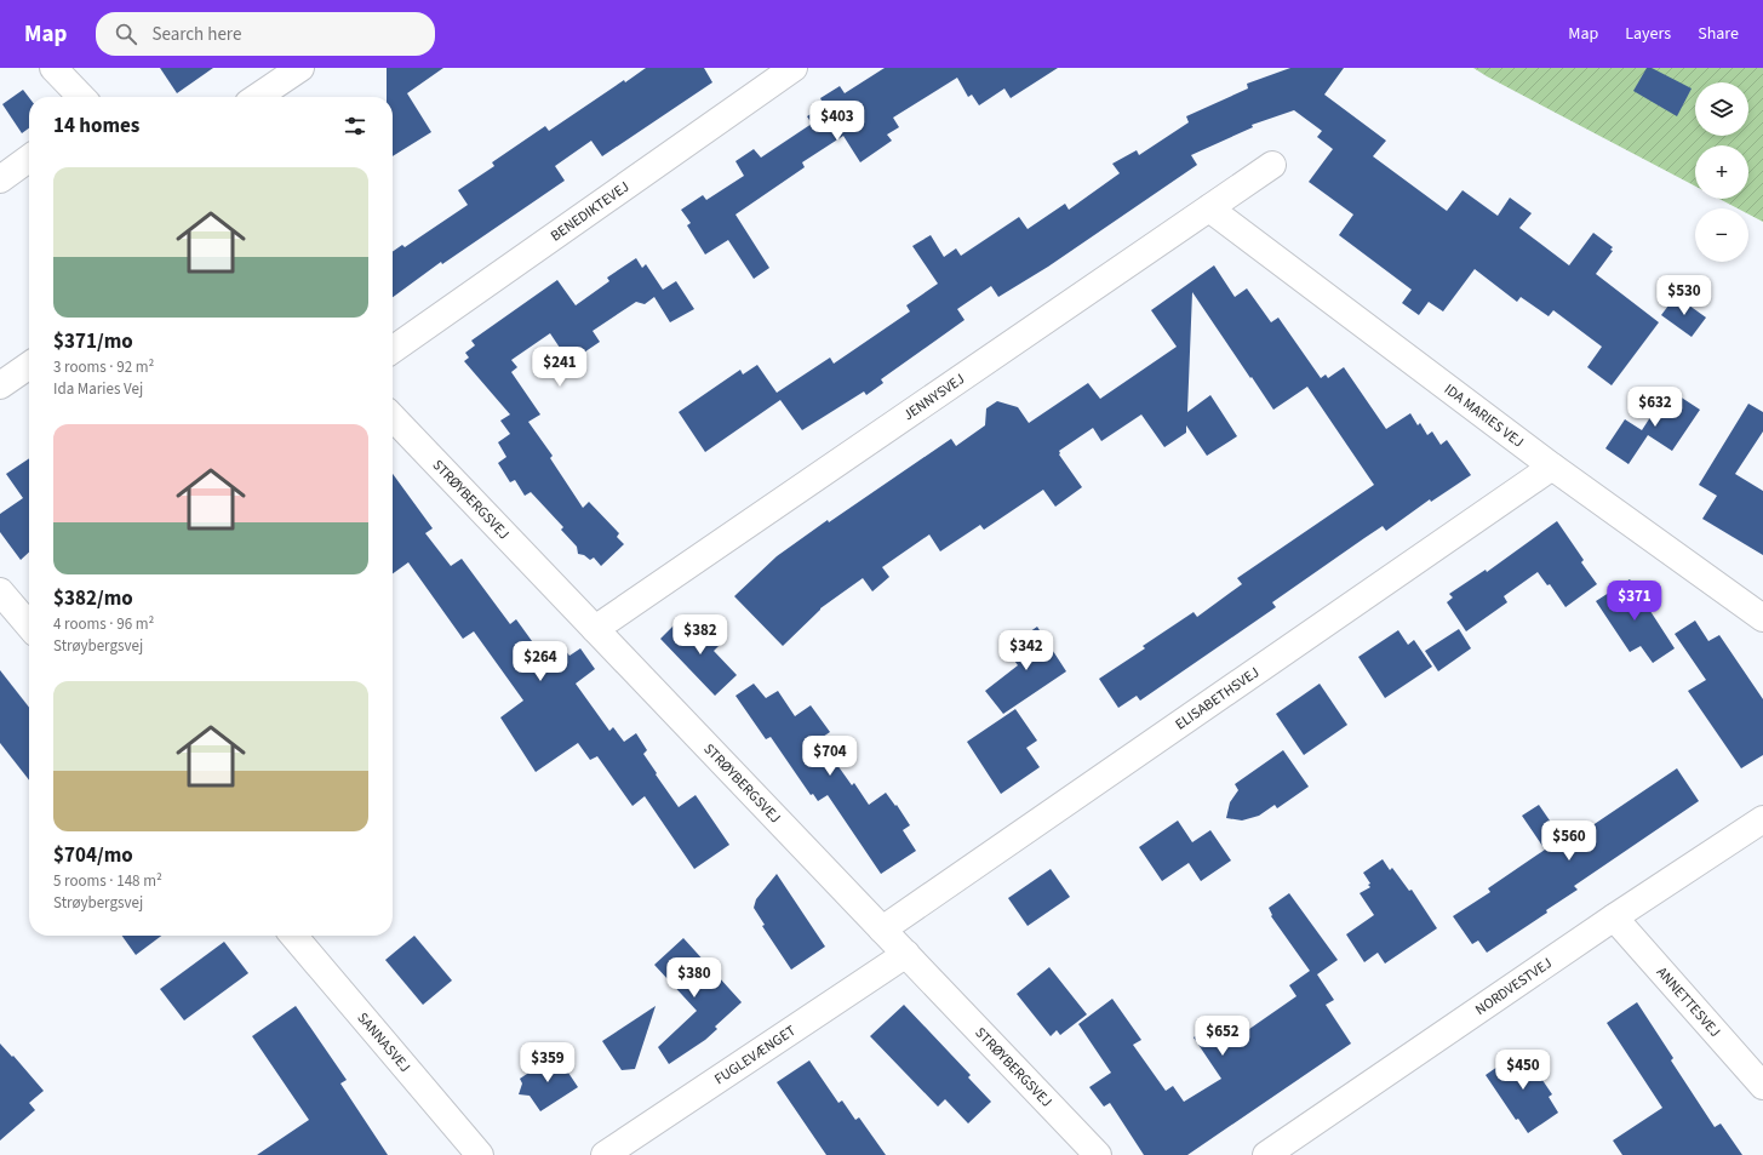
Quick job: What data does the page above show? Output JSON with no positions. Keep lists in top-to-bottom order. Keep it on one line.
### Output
{"streets":{"street":["BENEDIKTEVEJ","JENNYSVEJ","IDA MARIES VEJ","STRØYBERGSVEJ","ELISABETHSVEJ","NORDVESTVEJ","ANNETTESVEJ","SANNASVEJ","FUGLEVÆNGET"]},"crossings":[["JENNYSVEJ","IDA MARIES VEJ"],["JENNYSVEJ","STRØYBERGSVEJ"],["IDA MARIES VEJ","ELISABETHSVEJ"],["STRØYBERGSVEJ","ELISABETHSVEJ"],["STRØYBERGSVEJ","FUGLEVÆNGET"],["NORDVESTVEJ","ANNETTESVEJ"]],"page":{"header":"Map","search":"Search here","nav":["Map","Layers","Share"],"map_buttons":["+","−"],"heading":"14 homes","price":["$403","$530","$241","$632","$371","$382","$342","$264","$704","$560","$380","$652","$359","$450"],"list":[{"name":"$371/mo","note":"3 rooms · 92 m² · Ida Maries Vej"},{"name":"$382/mo","note":"4 rooms · 96 m² · Strøybergsvej"},{"name":"$704/mo","note":"5 rooms · 148 m² · Strøybergsvej"}]}}
